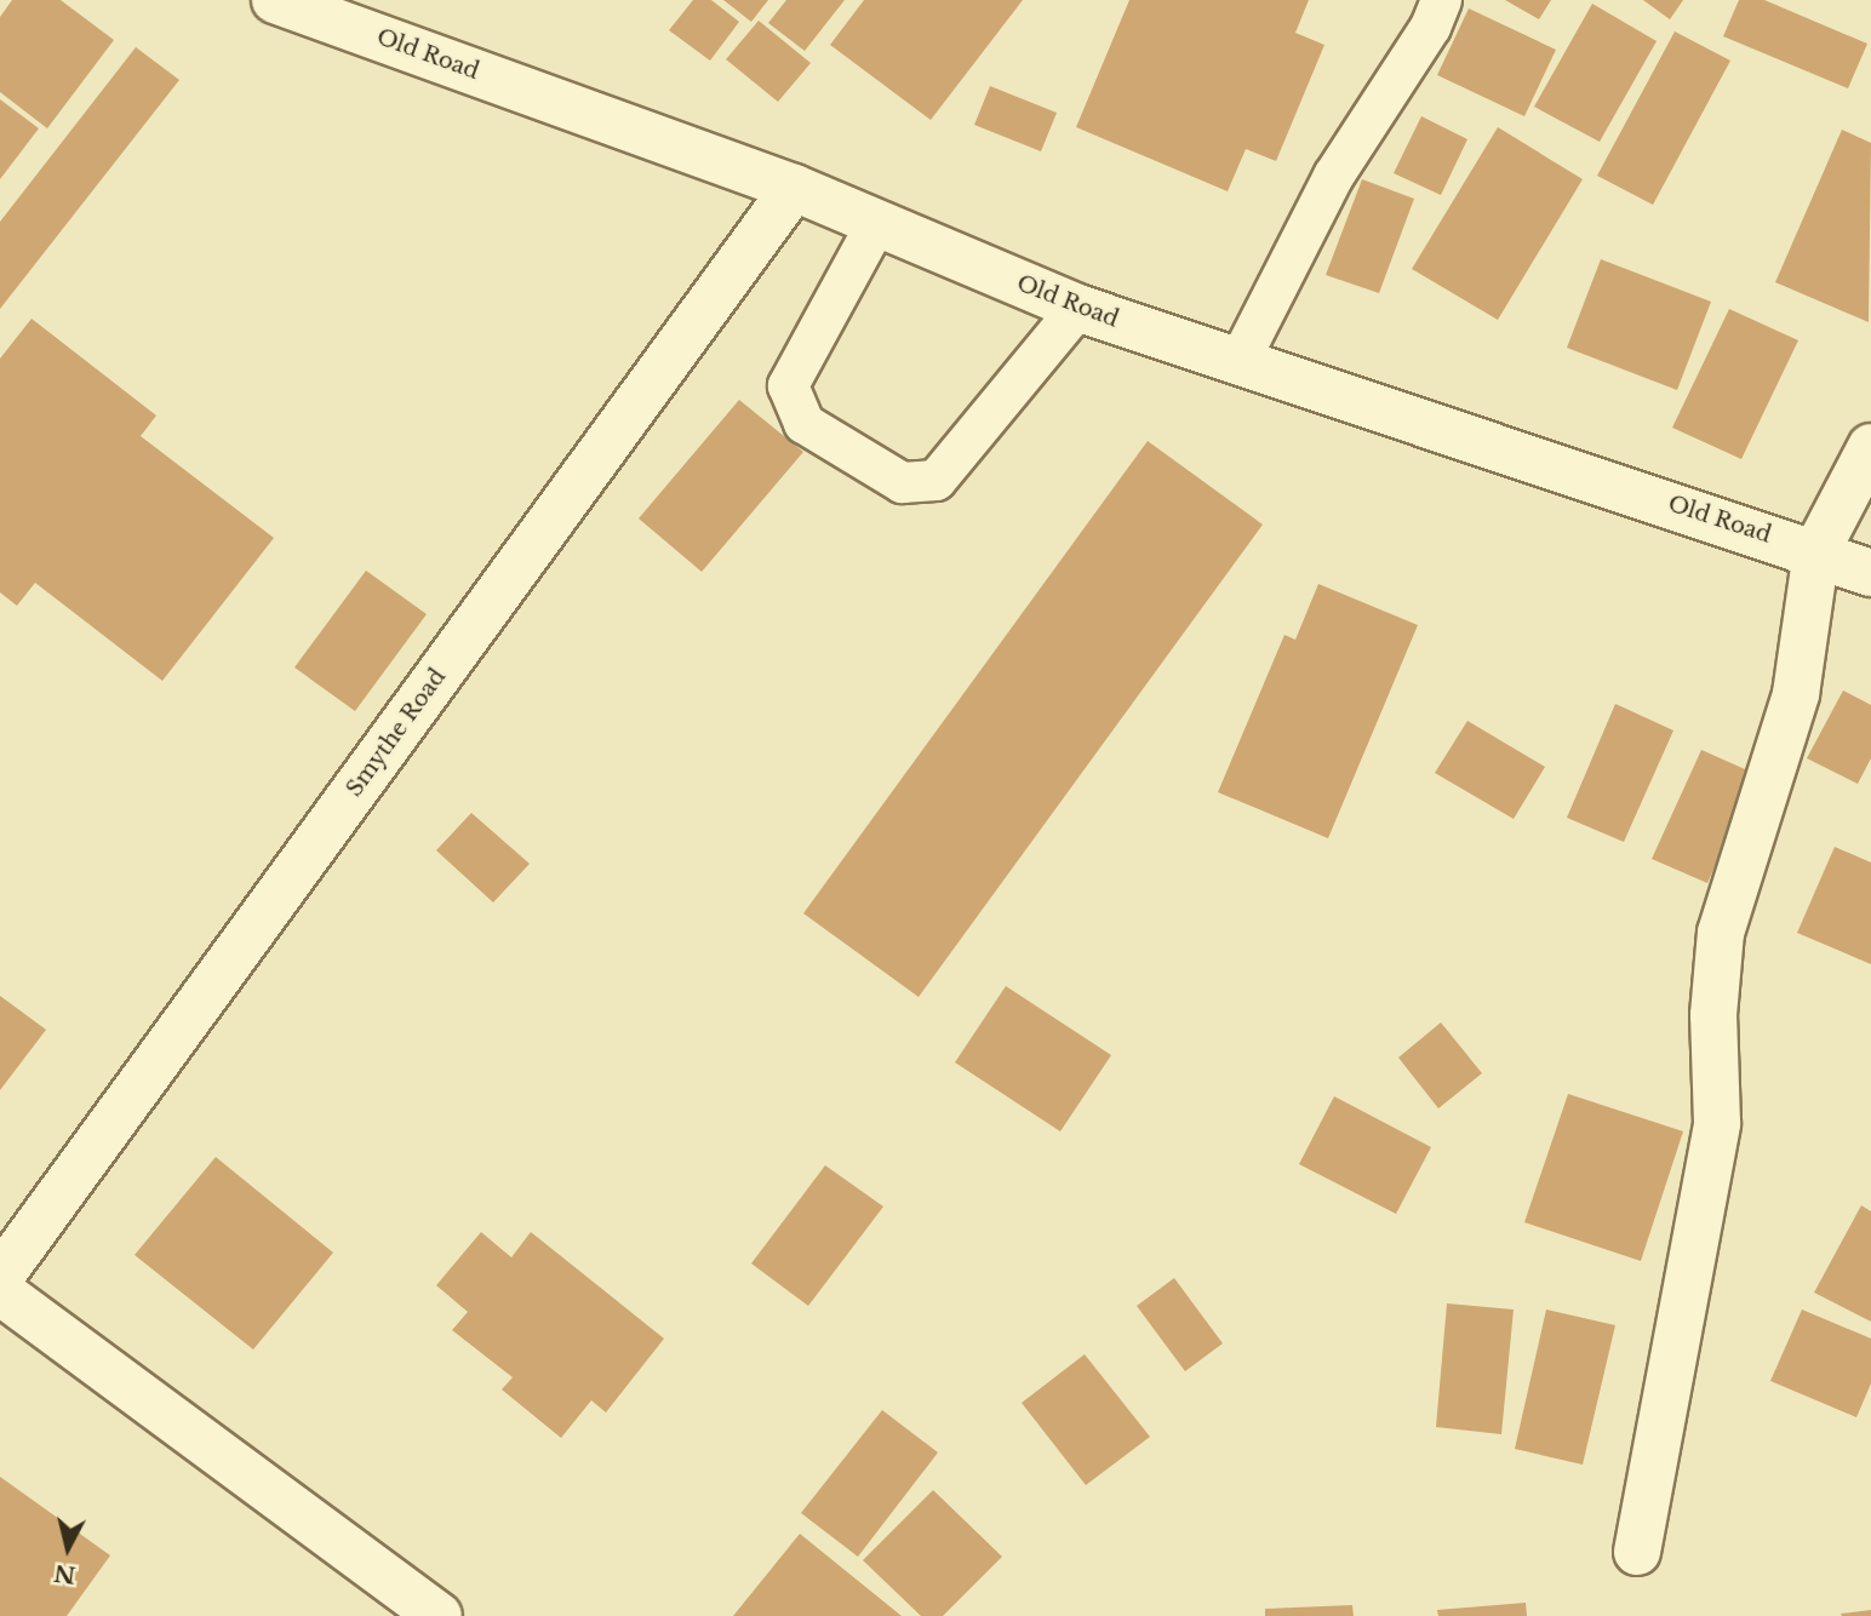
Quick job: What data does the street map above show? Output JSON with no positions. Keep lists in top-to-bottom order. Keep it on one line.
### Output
{"streets":{"street":["Old Road","Smythe Road"]},"crossings":[["Old Road","Smythe Road"]],"north":"bottom"}
